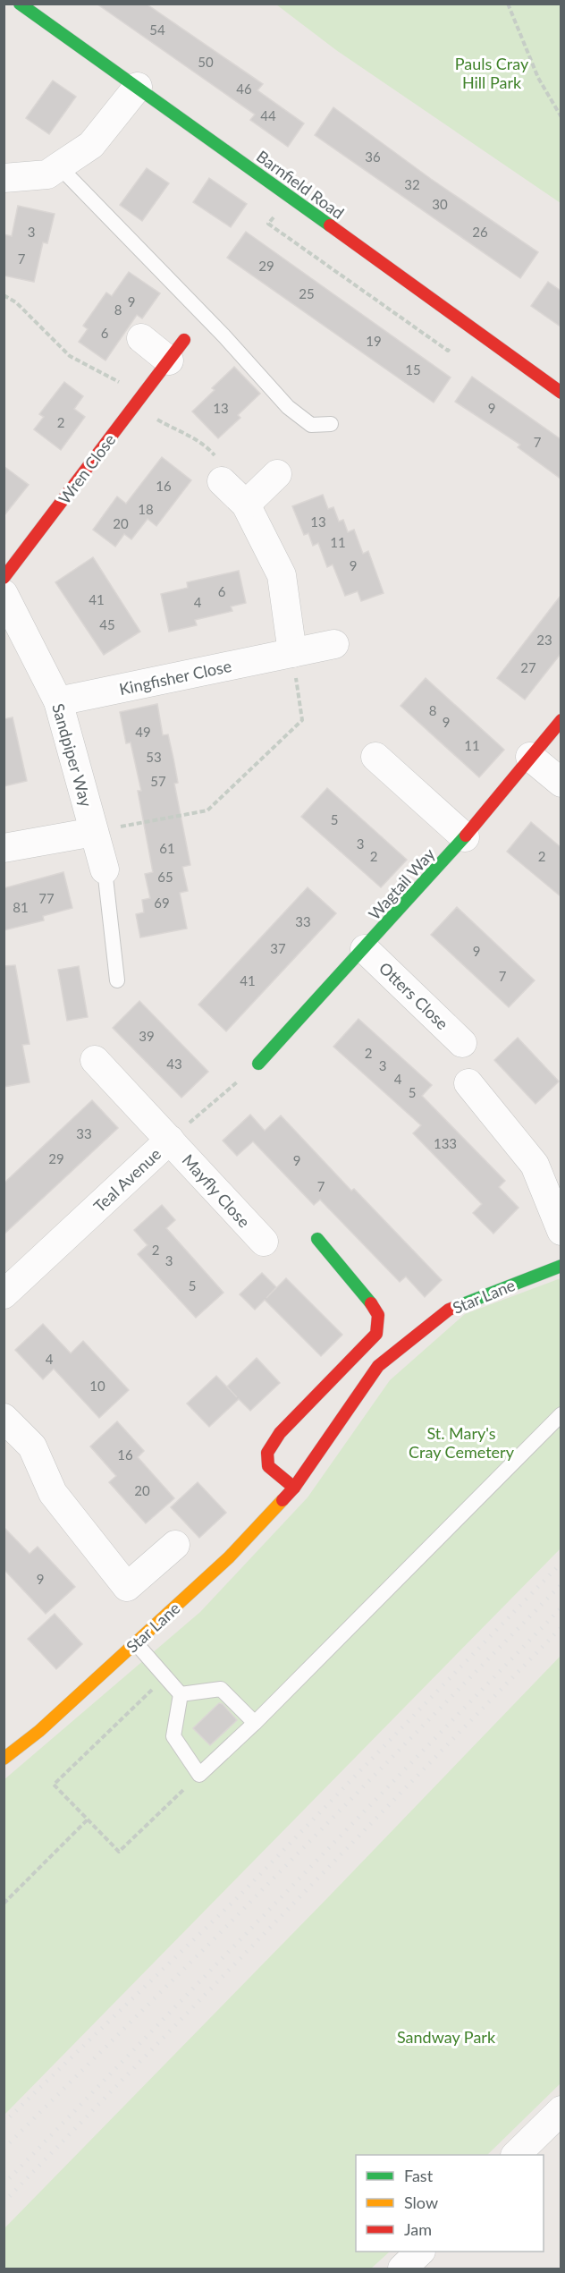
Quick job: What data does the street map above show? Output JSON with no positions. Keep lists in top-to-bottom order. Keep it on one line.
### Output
{"streets":{"street":["Barnfield Road","Wren Close","Kingfisher Close","Sandpiper Way","Wagtail Way","Otters Close","Teal Avenue","Mayfly Close","Star Lane"]},"crossings":[["Kingfisher Close","Sandpiper Way"],["Wagtail Way","Otters Close"],["Teal Avenue","Mayfly Close"]],"parks":["Pauls Cray Hill Park","St. Mary's Cray Cemetery","Sandway Park"],"house_numbers":["54","50","46","44","36","32","30","3","26","7","29","25","9","8","6","19","15","13","9","2","7","16","18","13","20","11","9","6","41","4","45","23","27","8","9","49","11","53","57","5","3","61","2","2","65","77","69","81","33","37","9","7","41","39","2","43","3","4","5","33","133","29","9","7","2","3","5","4","10","16","20","9"],"legend":["Fast","Slow","Jam"]}
